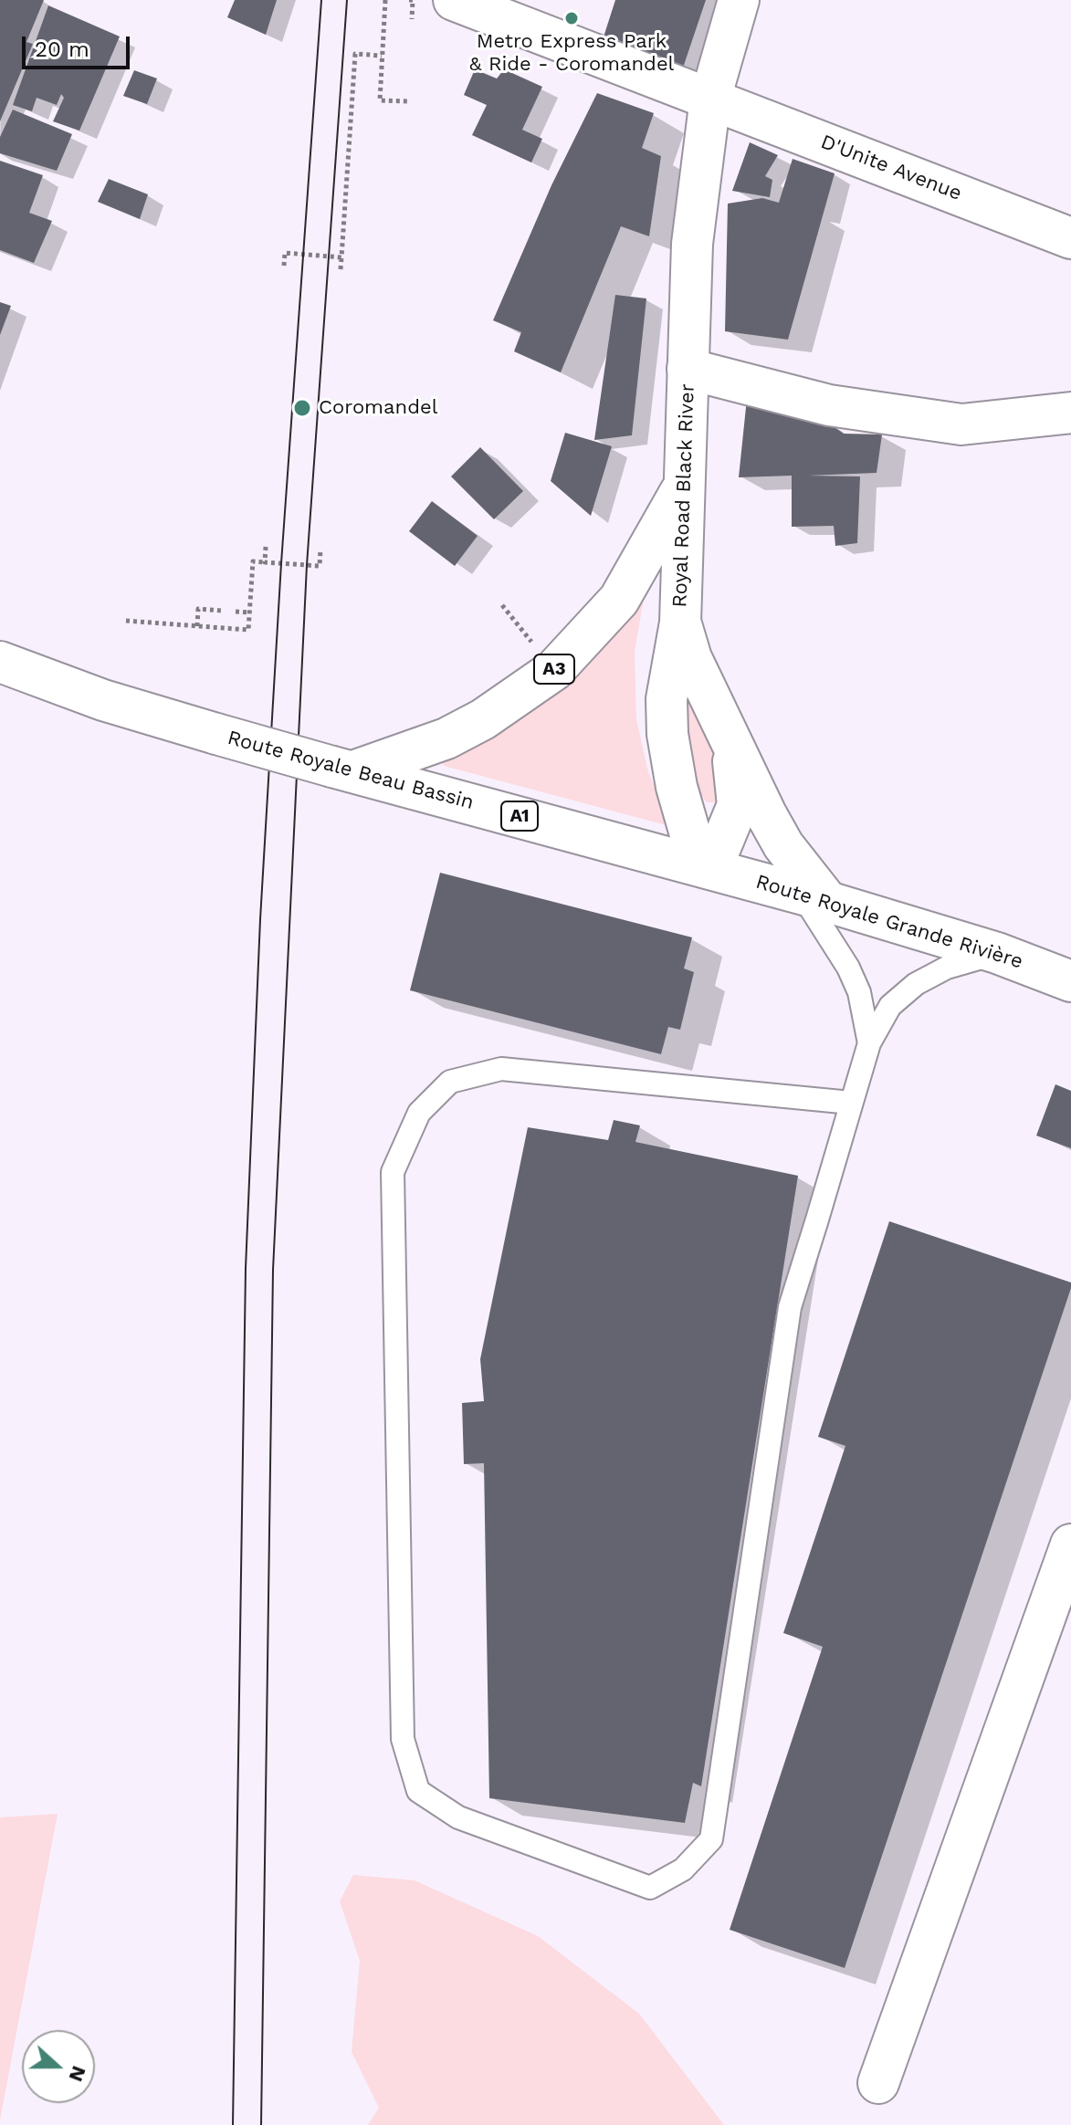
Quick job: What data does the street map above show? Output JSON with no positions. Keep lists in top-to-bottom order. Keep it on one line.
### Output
{"streets":{"main road":["D'Unite Avenue","Royal Road Black River","A3","Route Royale Beau Bassin","A1","Route Royale Grande Rivière"]},"crossings":[["D'Unite Avenue","A3"],["Royal Road Black River","A3"],["A3","Route Royale Beau Bassin"],["A3","Route Royale Grande Rivière"],["Route Royale Beau Bassin","Route Royale Grande Rivière"]],"places":["Metro Express Park & Ride - Coromandel","Coromandel"],"scale_bar":"20 m","north":"right"}
